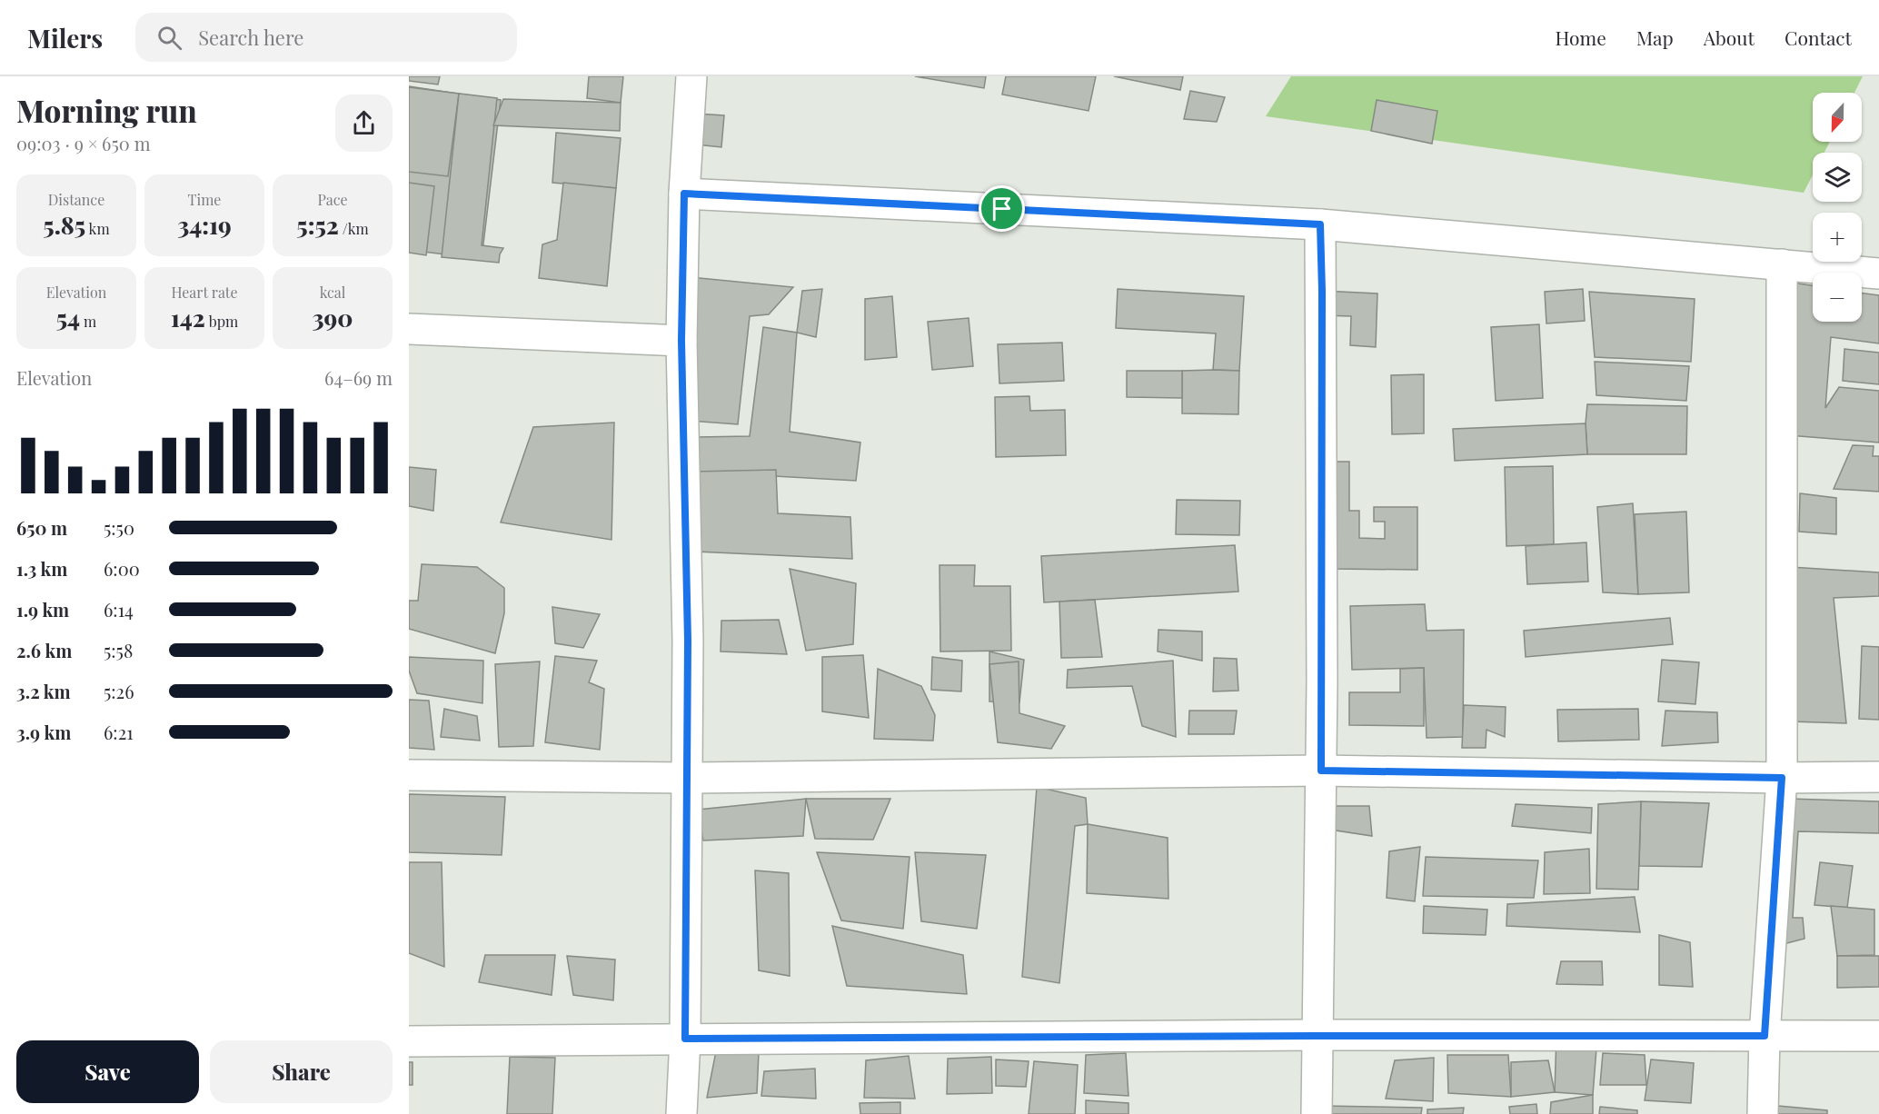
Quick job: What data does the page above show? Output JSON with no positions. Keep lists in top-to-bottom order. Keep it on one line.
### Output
{"north":"bottom","page":{"header":"Milers","search":"Search here","nav":["Home","Map","About","Contact"],"heading":["Morning run","09:03 · 9 × 650 m"],"map_buttons":["+","−"],"stats":[["Distance","5.85 km"],["Time","34:19"],["Pace","5:52 /km"],["Elevation","54 m"],["Heart rate","142 bpm"],["kcal","390"]],"chart":["Elevation","64–69 m"],"list":[{"name":"650 m","note":"5:50"},{"name":"1.3 km","note":"6:00"},{"name":"1.9 km","note":"6:14"},{"name":"2.6 km","note":"5:58"},{"name":"3.2 km","note":"5:26"},{"name":"3.9 km","note":"6:21"}],"buttons":["Save","Share"]}}
